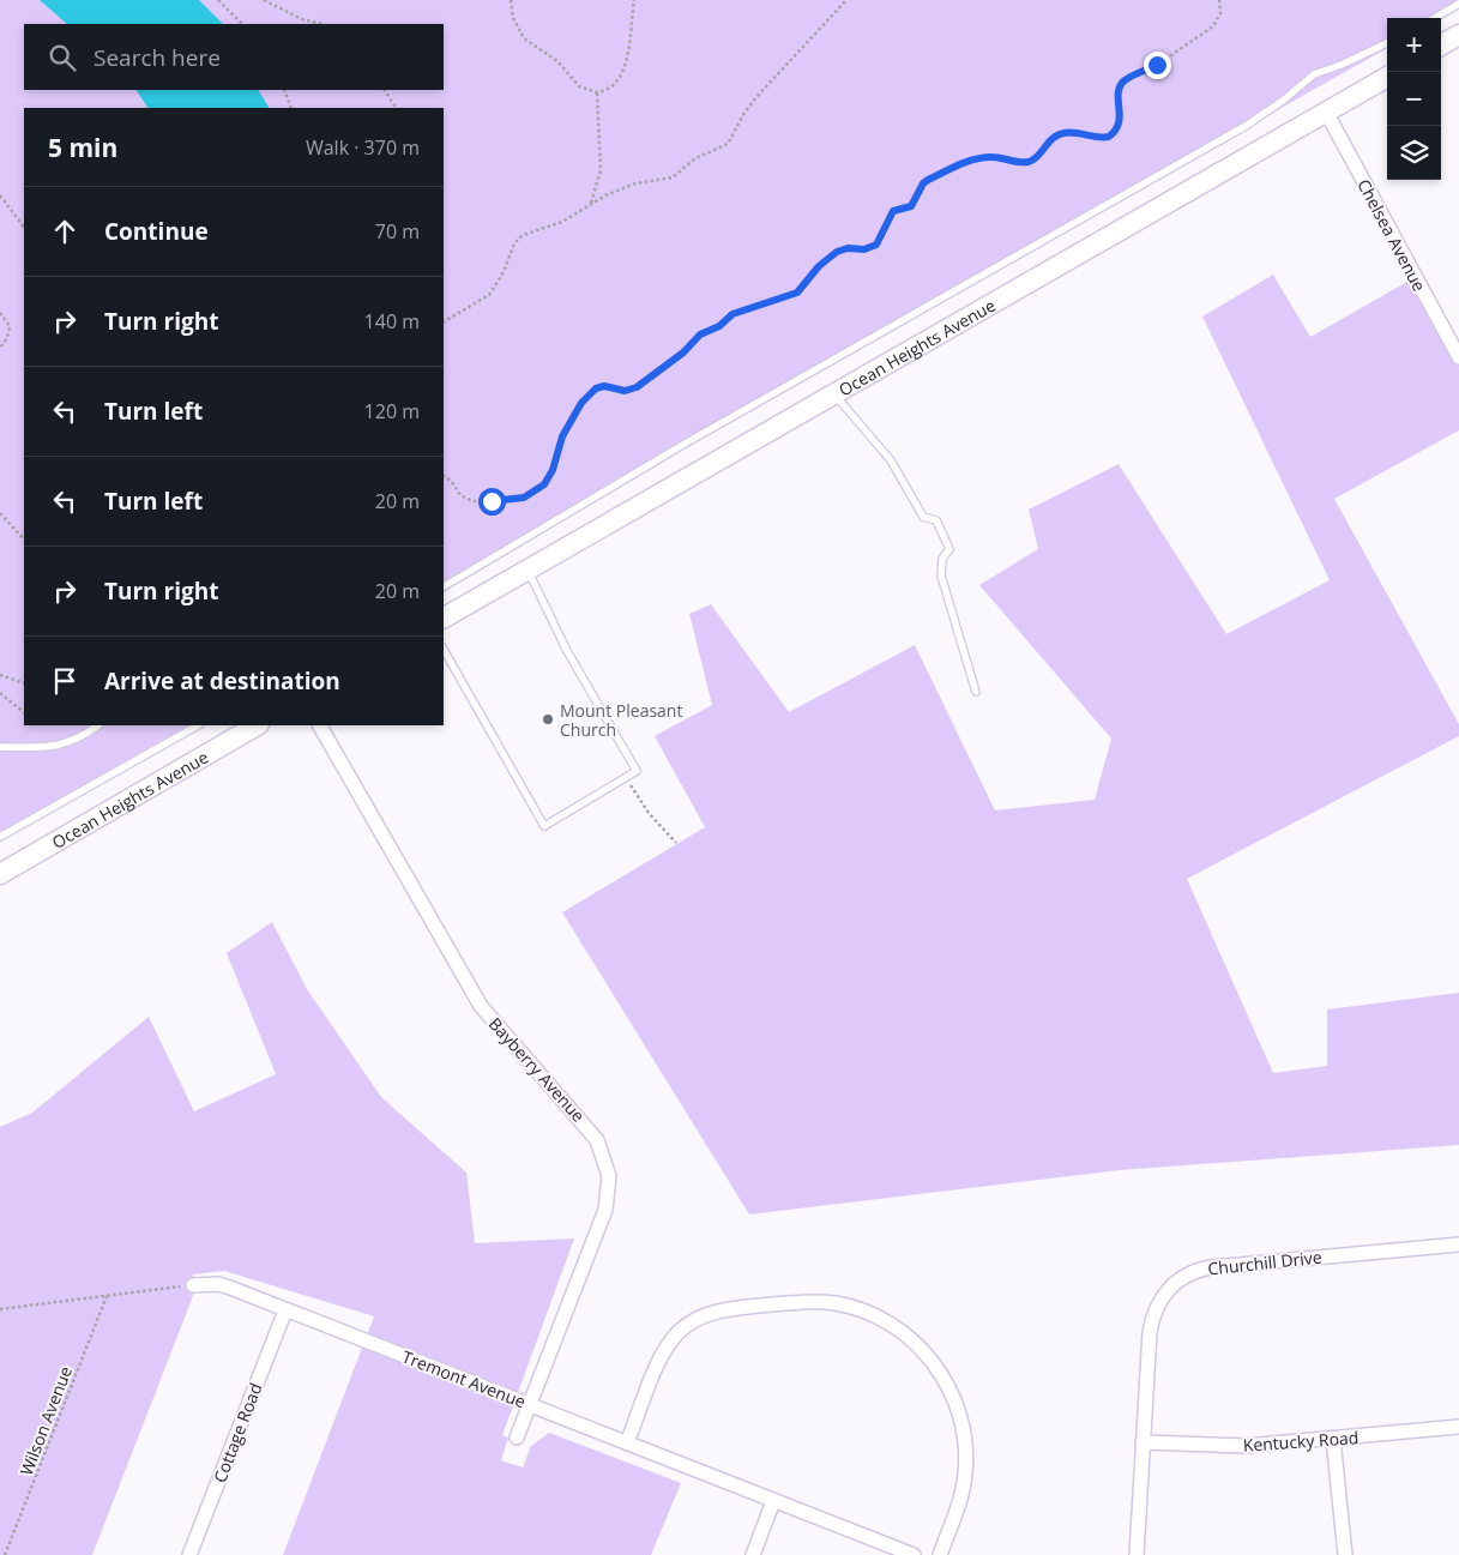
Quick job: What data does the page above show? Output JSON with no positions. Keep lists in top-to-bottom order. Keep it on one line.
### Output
{"streets":{"main road":["Ocean Heights Avenue"],"street":["Chelsea Avenue","Bayberry Avenue","Churchill Drive","Tremont Avenue","Cottage Road","Kentucky Road"],"path":["Wilson Avenue"]},"crossings":[["Chelsea Avenue","Ocean Heights Avenue"],["Bayberry Avenue","Tremont Avenue"],["Churchill Drive","Kentucky Road"],["Tremont Avenue","Cottage Road"]],"places":["Mount Pleasant Church"],"page":{"map_buttons":["+","−"],"search":"Search here","heading":["5 min","Walk · 370 m"],"list":[["Continue","70 m"],["Turn right","140 m"],["Turn left","120 m"],["Turn left","20 m"],["Turn right","20 m"],"Arrive at destination"]}}
